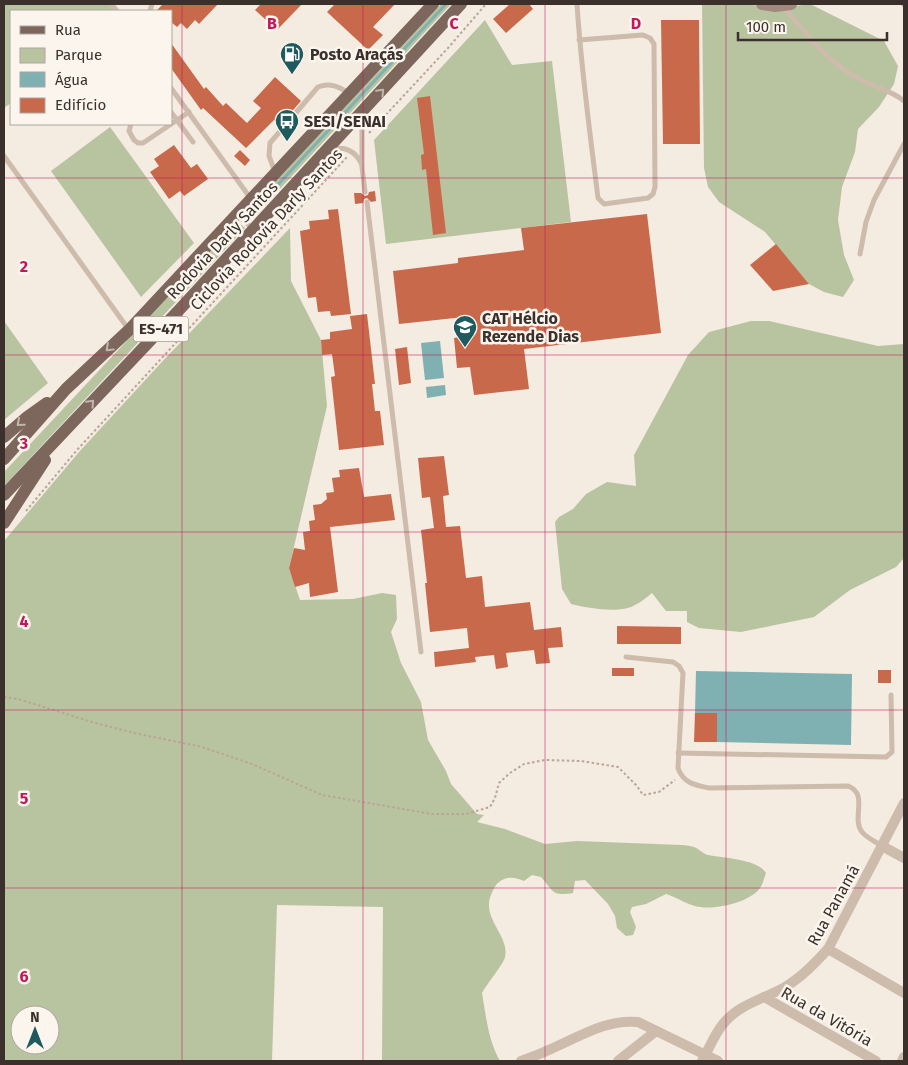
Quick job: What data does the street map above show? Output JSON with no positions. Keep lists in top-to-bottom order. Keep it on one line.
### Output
{"streets":{"main road":["Rodovia Darly Santos","ES-471"],"street":["Rua Panamá","Rua da Vitória"],"path":["Ciclovia Rodovia Darly Santos"]},"crossings":[["Rua Panamá","Rua da Vitória"]],"places":{"fuel station":["Posto Araçás"],"bus stop":["SESI/SENAI"],"school or university":["CAT Hélcio Rezende Dias"]},"legend":["Rua","Parque","Água","Edifício"],"scale_bar":"100 m","north":"top","grid":{"columns":["B","C","D"],"rows":["2","3","4","5","6"]}}
